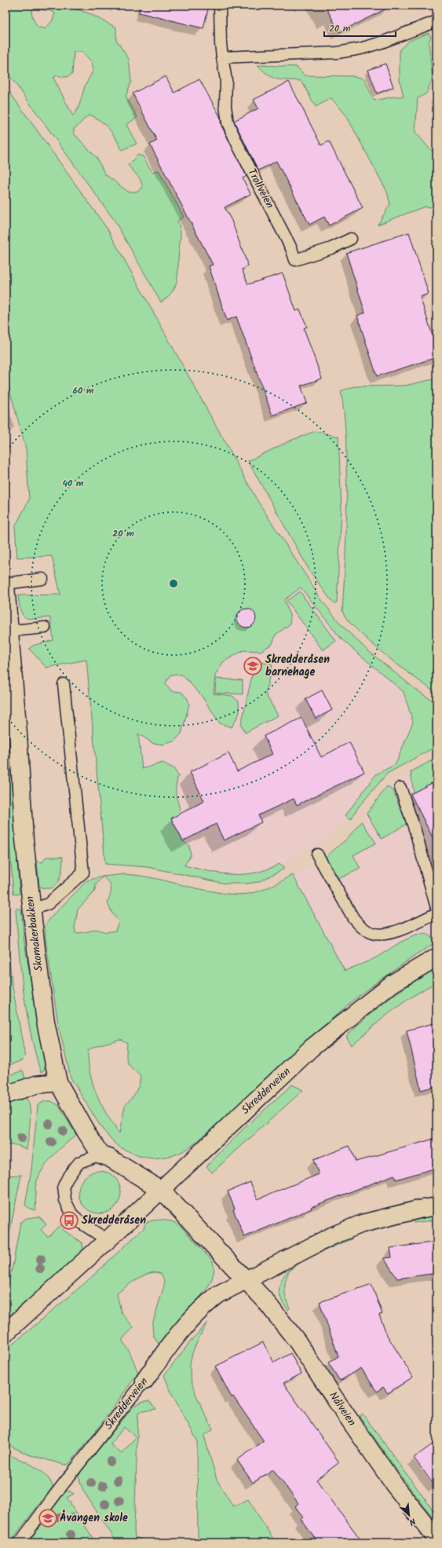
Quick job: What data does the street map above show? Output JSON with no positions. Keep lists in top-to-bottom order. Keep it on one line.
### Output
{"streets":{"street":["Skomakerbakken","Skredderveien","Nålveien"],"lane":["Trollveien"]},"crossings":[["Skredderveien","Nålveien"]],"places":{"school or university":["Skredderåsen barnehage","Åvangen skole"],"bus stop":["Skredderåsen"]},"scale_bar":"20 m","north":"bottom right","rings":["60 m","40 m","20 m"]}
